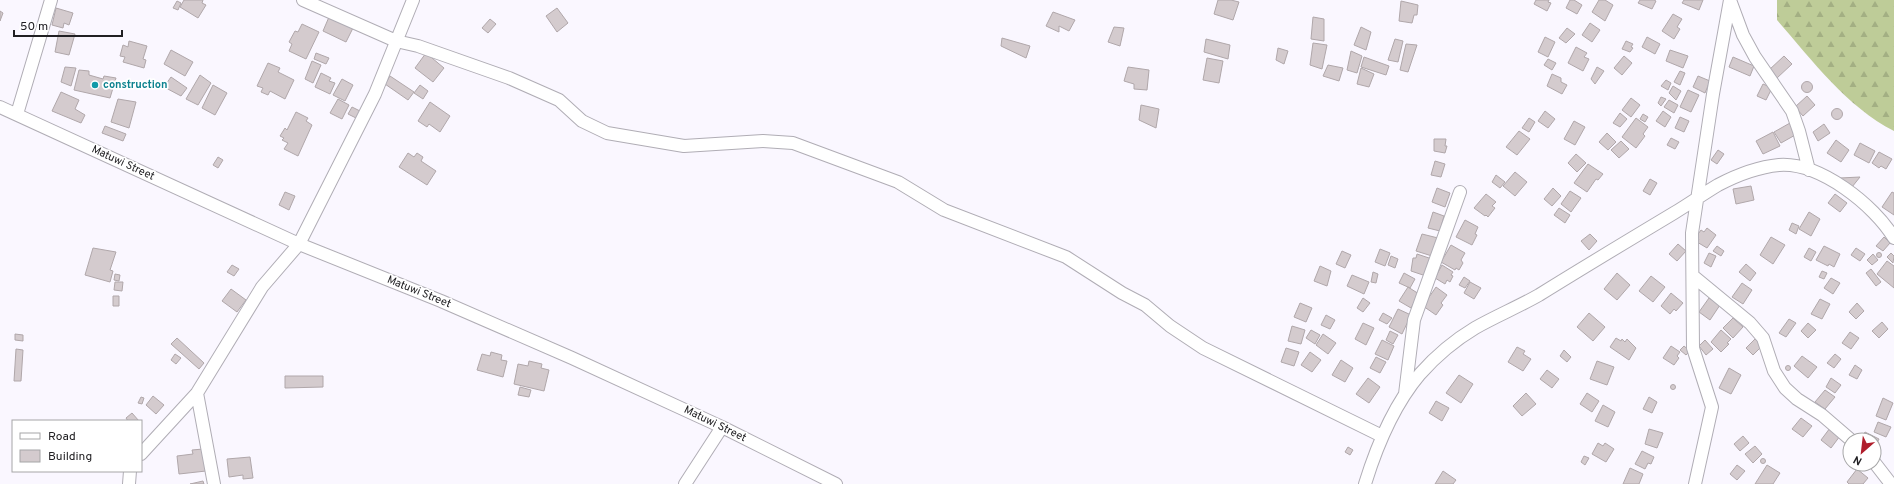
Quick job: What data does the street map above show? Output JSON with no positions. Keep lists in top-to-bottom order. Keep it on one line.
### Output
{"streets":{"street":["Matuwi Street"]},"places":["construction"],"legend":["Road","Building"],"scale_bar":"50 m","north":"bottom left"}
